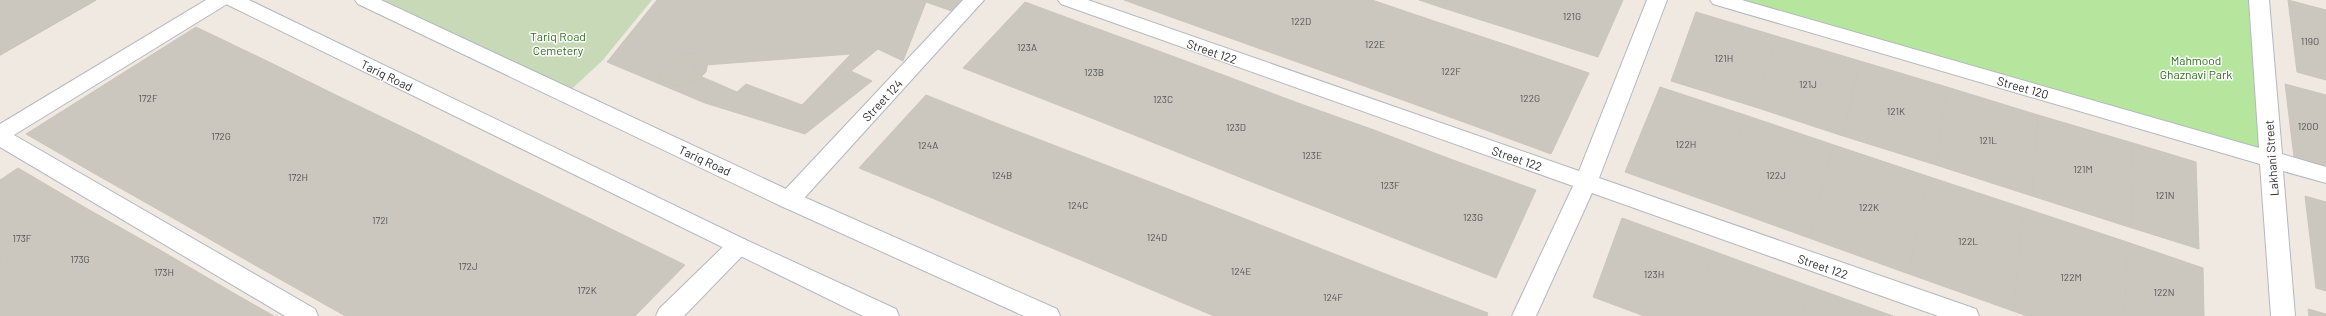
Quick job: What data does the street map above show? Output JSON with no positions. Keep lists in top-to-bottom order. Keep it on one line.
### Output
{"streets":{"street":["Street 122","Tariq Road","Street 120","Street 124","Lakhani Street"]},"crossings":[["Tariq Road","Street 124"],["Street 120","Lakhani Street"]],"parks":["Tariq Road Cemetery","Mahmood Ghaznavi Park"],"house_numbers":["121G","122D","119O","122E","123A","121H","122F","123B","121J","172F","122G","123C","121K","120O","123D","172G","121L","122H","124A","123E","121M","124B","122J","172H","123F","121N","124C","122K","123G","172I","124D","173F","122L","173G","172J","124E","173H","123H","122M","172K","122N","124F"]}
